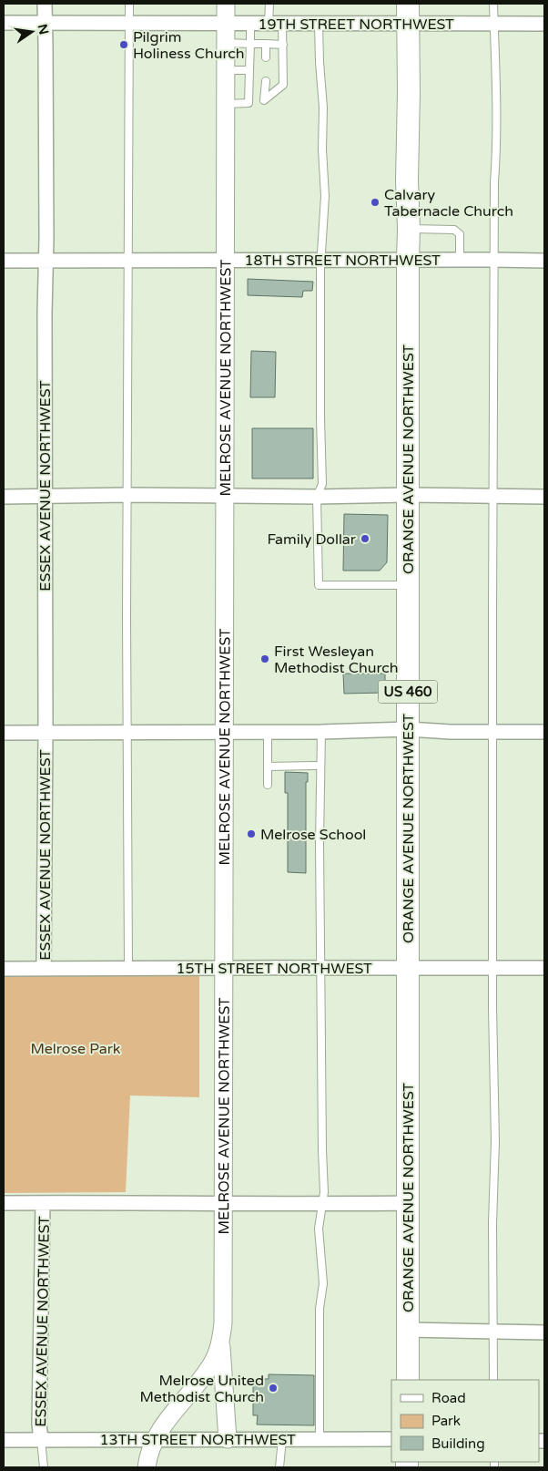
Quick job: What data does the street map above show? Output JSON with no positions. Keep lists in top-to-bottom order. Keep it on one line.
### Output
{"streets":{"main road":["ORANGE AVENUE NORTHWEST","US 460"],"street":["19TH STREET NORTHWEST","18TH STREET NORTHWEST","MELROSE AVENUE NORTHWEST","ESSEX AVENUE NORTHWEST","15TH STREET NORTHWEST","13TH STREET NORTHWEST"]},"crossings":[["19TH STREET NORTHWEST","MELROSE AVENUE NORTHWEST"],["19TH STREET NORTHWEST","ORANGE AVENUE NORTHWEST"],["19TH STREET NORTHWEST","ESSEX AVENUE NORTHWEST"],["18TH STREET NORTHWEST","MELROSE AVENUE NORTHWEST"],["18TH STREET NORTHWEST","ORANGE AVENUE NORTHWEST"],["18TH STREET NORTHWEST","ESSEX AVENUE NORTHWEST"],["MELROSE AVENUE NORTHWEST","15TH STREET NORTHWEST"],["MELROSE AVENUE NORTHWEST","13TH STREET NORTHWEST"],["ORANGE AVENUE NORTHWEST","15TH STREET NORTHWEST"],["ESSEX AVENUE NORTHWEST","15TH STREET NORTHWEST"],["ESSEX AVENUE NORTHWEST","13TH STREET NORTHWEST"]],"parks":["Melrose Park"],"places":["Pilgrim Holiness Church","Calvary Tabernacle Church","Family Dollar","First Wesleyan Methodist Church","Melrose School","Melrose United Methodist Church"],"legend":["Road","Park","Building"],"north":"right"}
